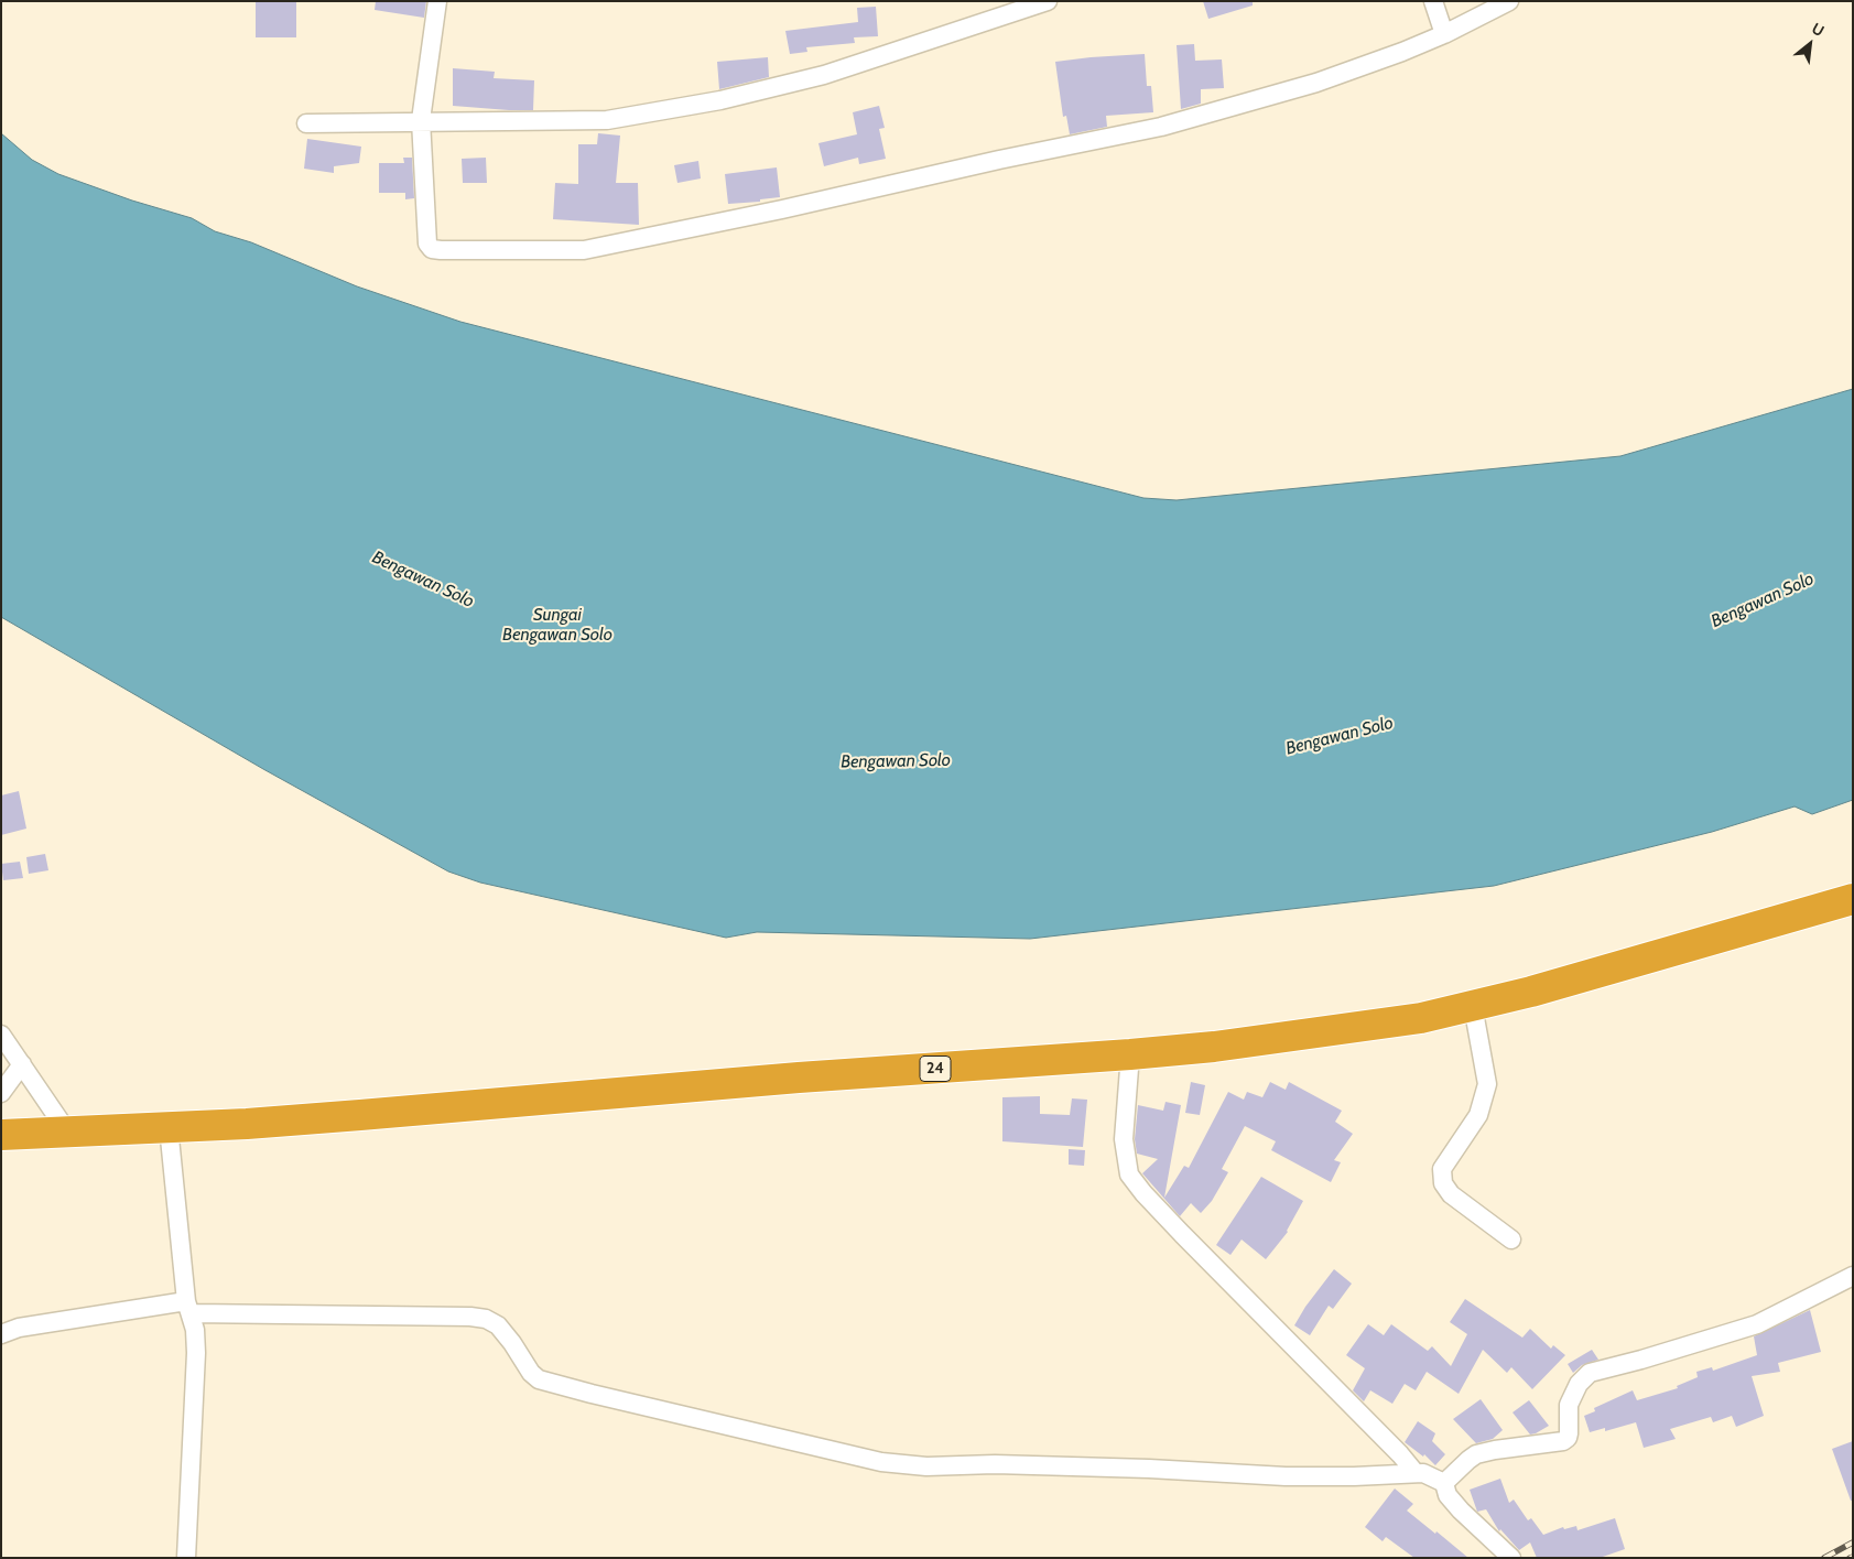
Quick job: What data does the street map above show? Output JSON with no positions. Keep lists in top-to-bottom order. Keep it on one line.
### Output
{"streets":{"highway":["24"]},"water":["Bengawan Solo","Sungai Bengawan Solo"],"north":"top right"}
